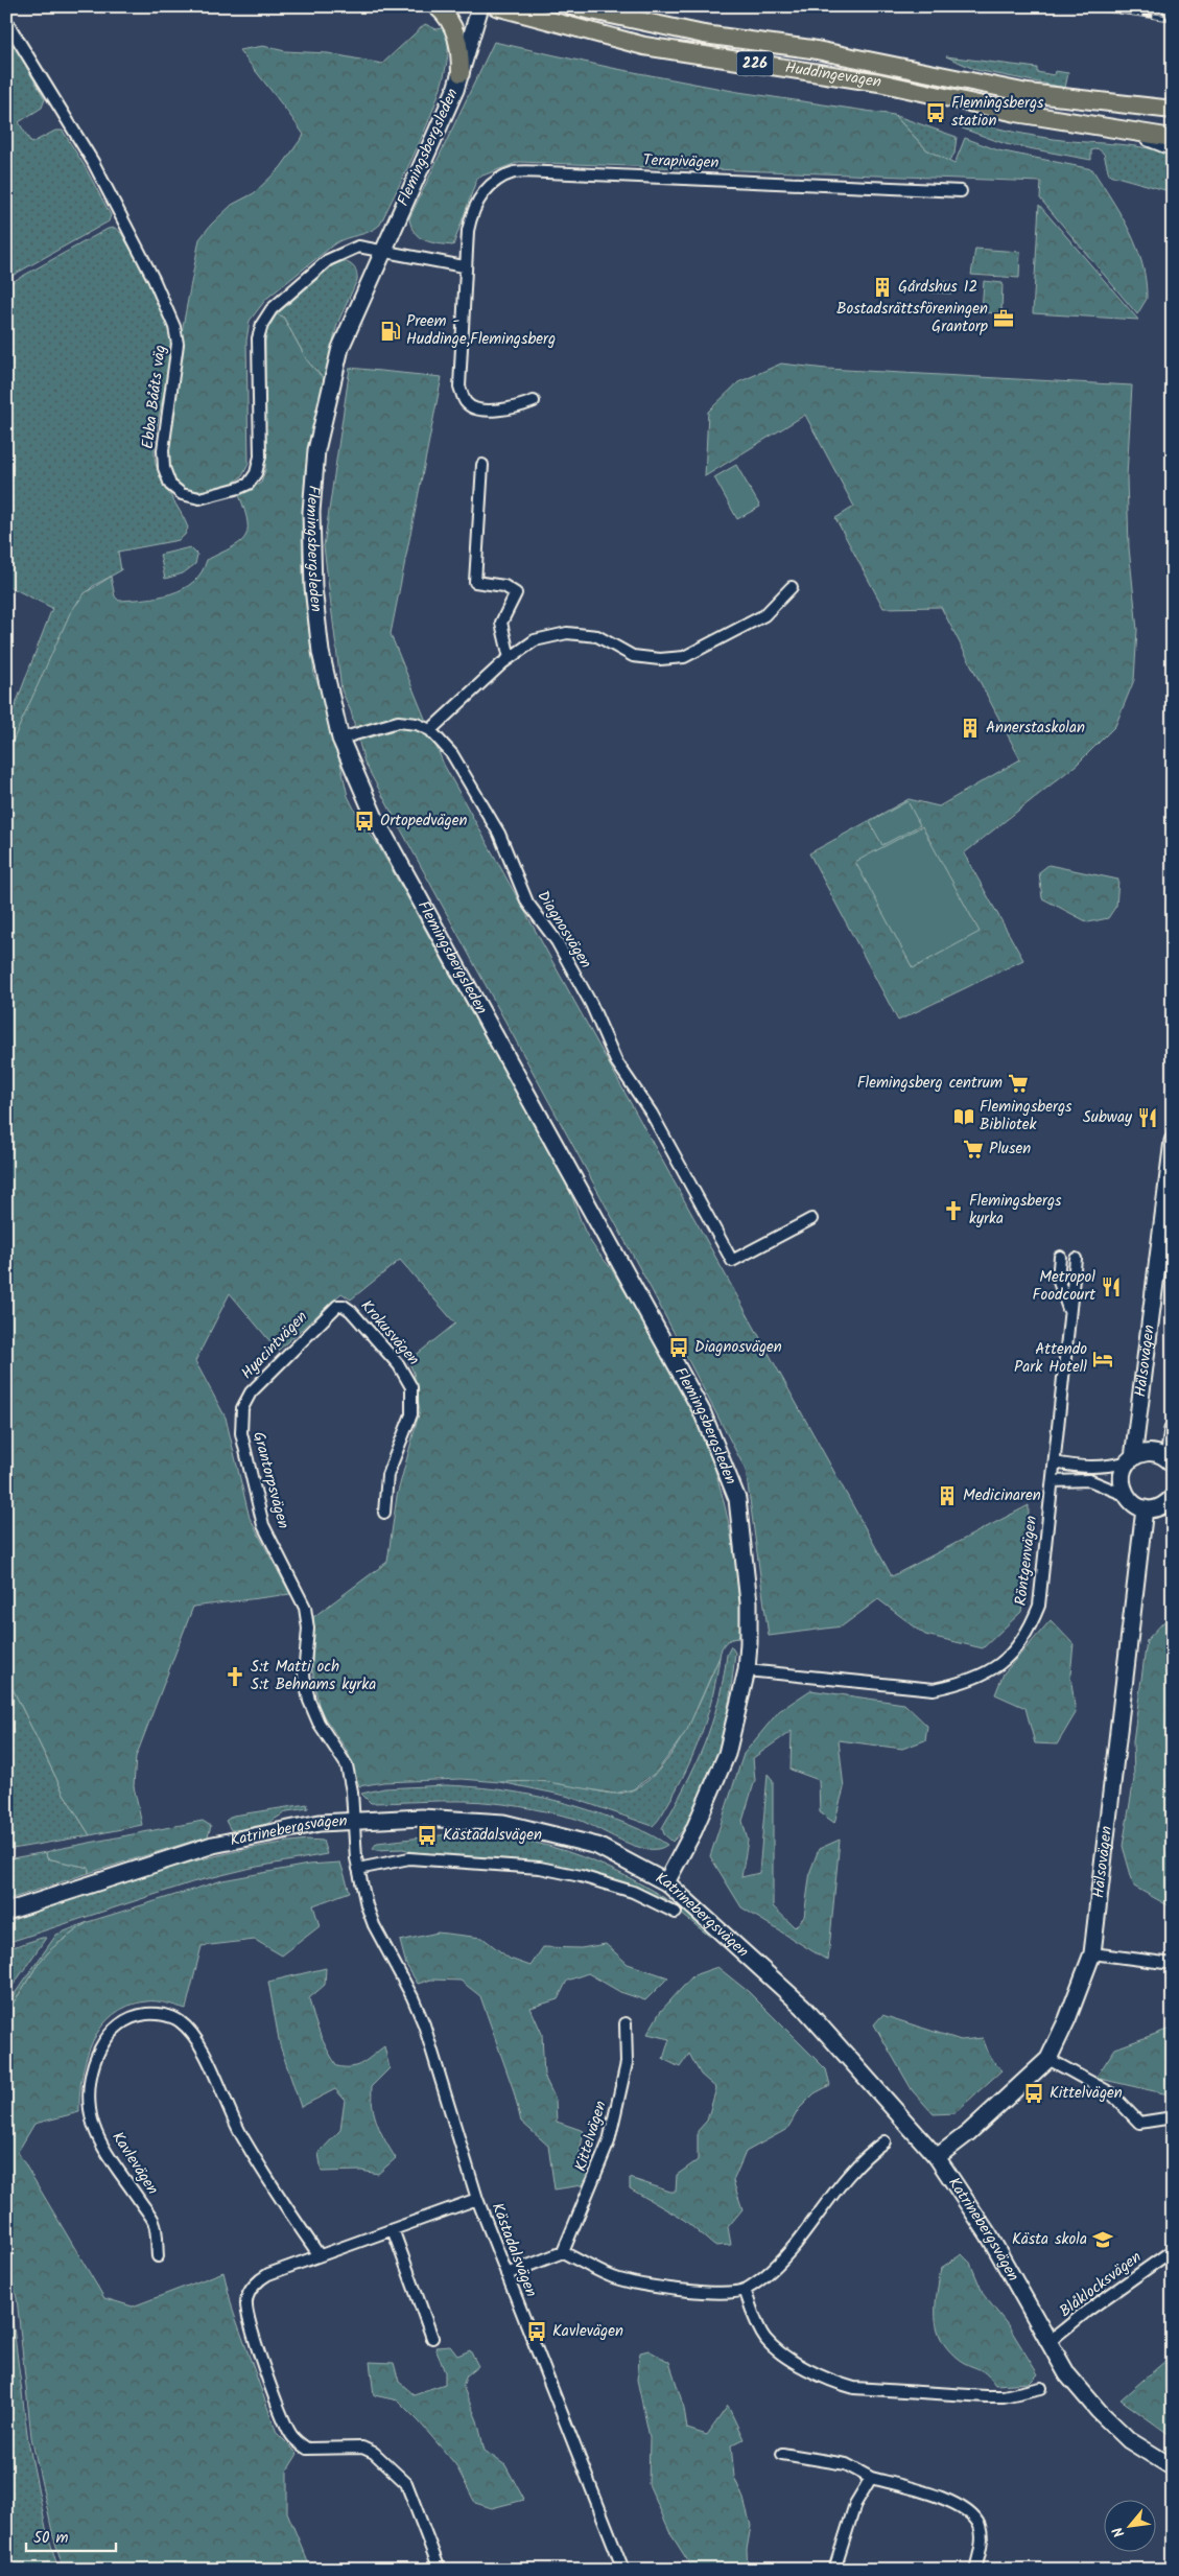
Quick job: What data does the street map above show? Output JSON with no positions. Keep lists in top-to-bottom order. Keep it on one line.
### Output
{"streets":{"main road":["226","Huddingevägen"],"street":["Flemingsbergsleden","Terapivägen","Ebba Bååts väg","Diagnosvägen","Krokusvägen","Hyacintvägen","Hälsovägen","Grantorpsvägen","Röntgenvägen","Katrinebergsvägen","Kittelvägen","Kavlevägen","Kästadalsvägen","Blåklocksvägen"]},"crossings":[["Flemingsbergsleden","Ebba Bååts väg"],["Flemingsbergsleden","Diagnosvägen"],["Flemingsbergsleden","Röntgenvägen"],["Flemingsbergsleden","Katrinebergsvägen"],["Krokusvägen","Hyacintvägen"],["Hyacintvägen","Grantorpsvägen"],["Hälsovägen","Katrinebergsvägen"],["Grantorpsvägen","Katrinebergsvägen"],["Grantorpsvägen","Kästadalsvägen"],["Katrinebergsvägen","Kästadalsvägen"],["Katrinebergsvägen","Blåklocksvägen"]],"places":{"bus stop":["Flemingsbergs station","Ortopedvägen","Diagnosvägen","Kästadalsvägen","Kittelvägen","Kavlevägen"],"building":["Gårdshus 12","Annerstaskolan","Medicinaren"],"office":["Bostadsrättsföreningen Grantorp"],"fuel station":["Preem - Huddinge,Flemingsberg"],"supermarket":["Flemingsberg centrum","Plusen"],"library":["Flemingsbergs Bibliotek"],"restaurant":["Subway","Metropol Foodcourt"],"church":["Flemingsbergs kyrka","S:t Matti och S:t Behnams kyrka"],"hotel":["Attendo Park Hotell"],"school or university":["Kästa skola"]},"scale_bar":"50 m","north":"bottom left"}
